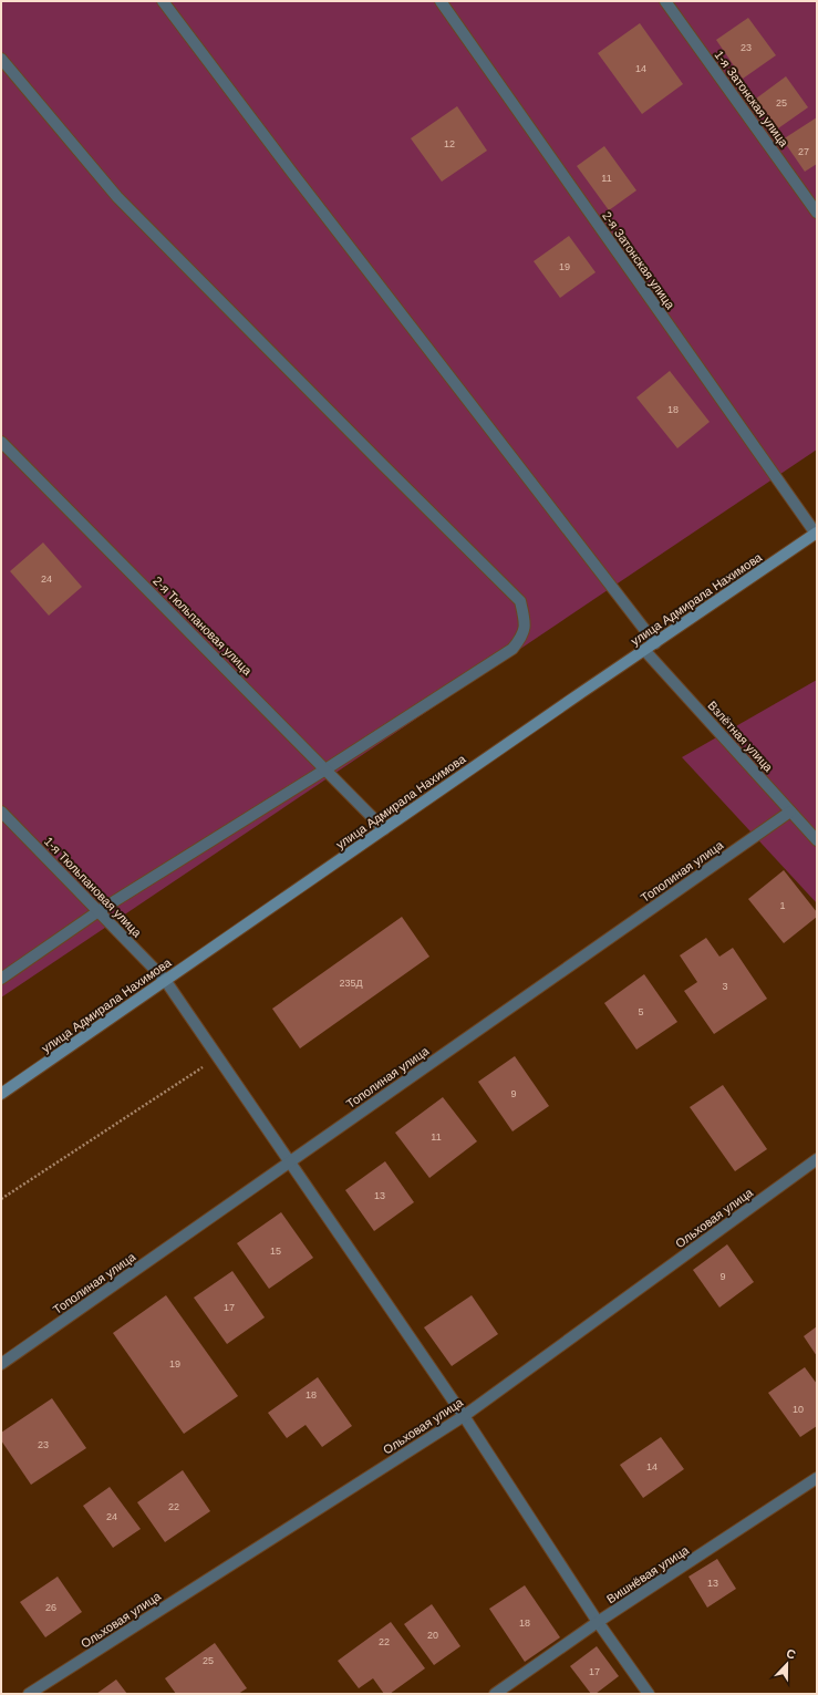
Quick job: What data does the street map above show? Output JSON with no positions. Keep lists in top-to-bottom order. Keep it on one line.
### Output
{"streets":{"main road":["улица Адмирала Нахимова"],"street":["1-я Затонская улица","2-я Затонская улица","2-я Тюльпановая улица","Взлётная улица","Тополиная улица","1-я Тюльпановая улица","Ольховая улица","Вишнёвая улица"]},"crossings":[["2-я Затонская улица","улица Адмирала Нахимова"],["улица Адмирала Нахимова","2-я Тюльпановая улица"],["улица Адмирала Нахимова","Взлётная улица"],["улица Адмирала Нахимова","1-я Тюльпановая улица"],["Взлётная улица","Тополиная улица"],["Тополиная улица","1-я Тюльпановая улица"],["1-я Тюльпановая улица","Ольховая улица"],["1-я Тюльпановая улица","Вишнёвая улица"]],"house_numbers":["23","14","25","12","27","11","19","18","24","1","235Д","3","5","9","11","13","15","9","17","19","18","10","23","14","22","24","13","26","18","20","22","25","17"],"north":"top"}
